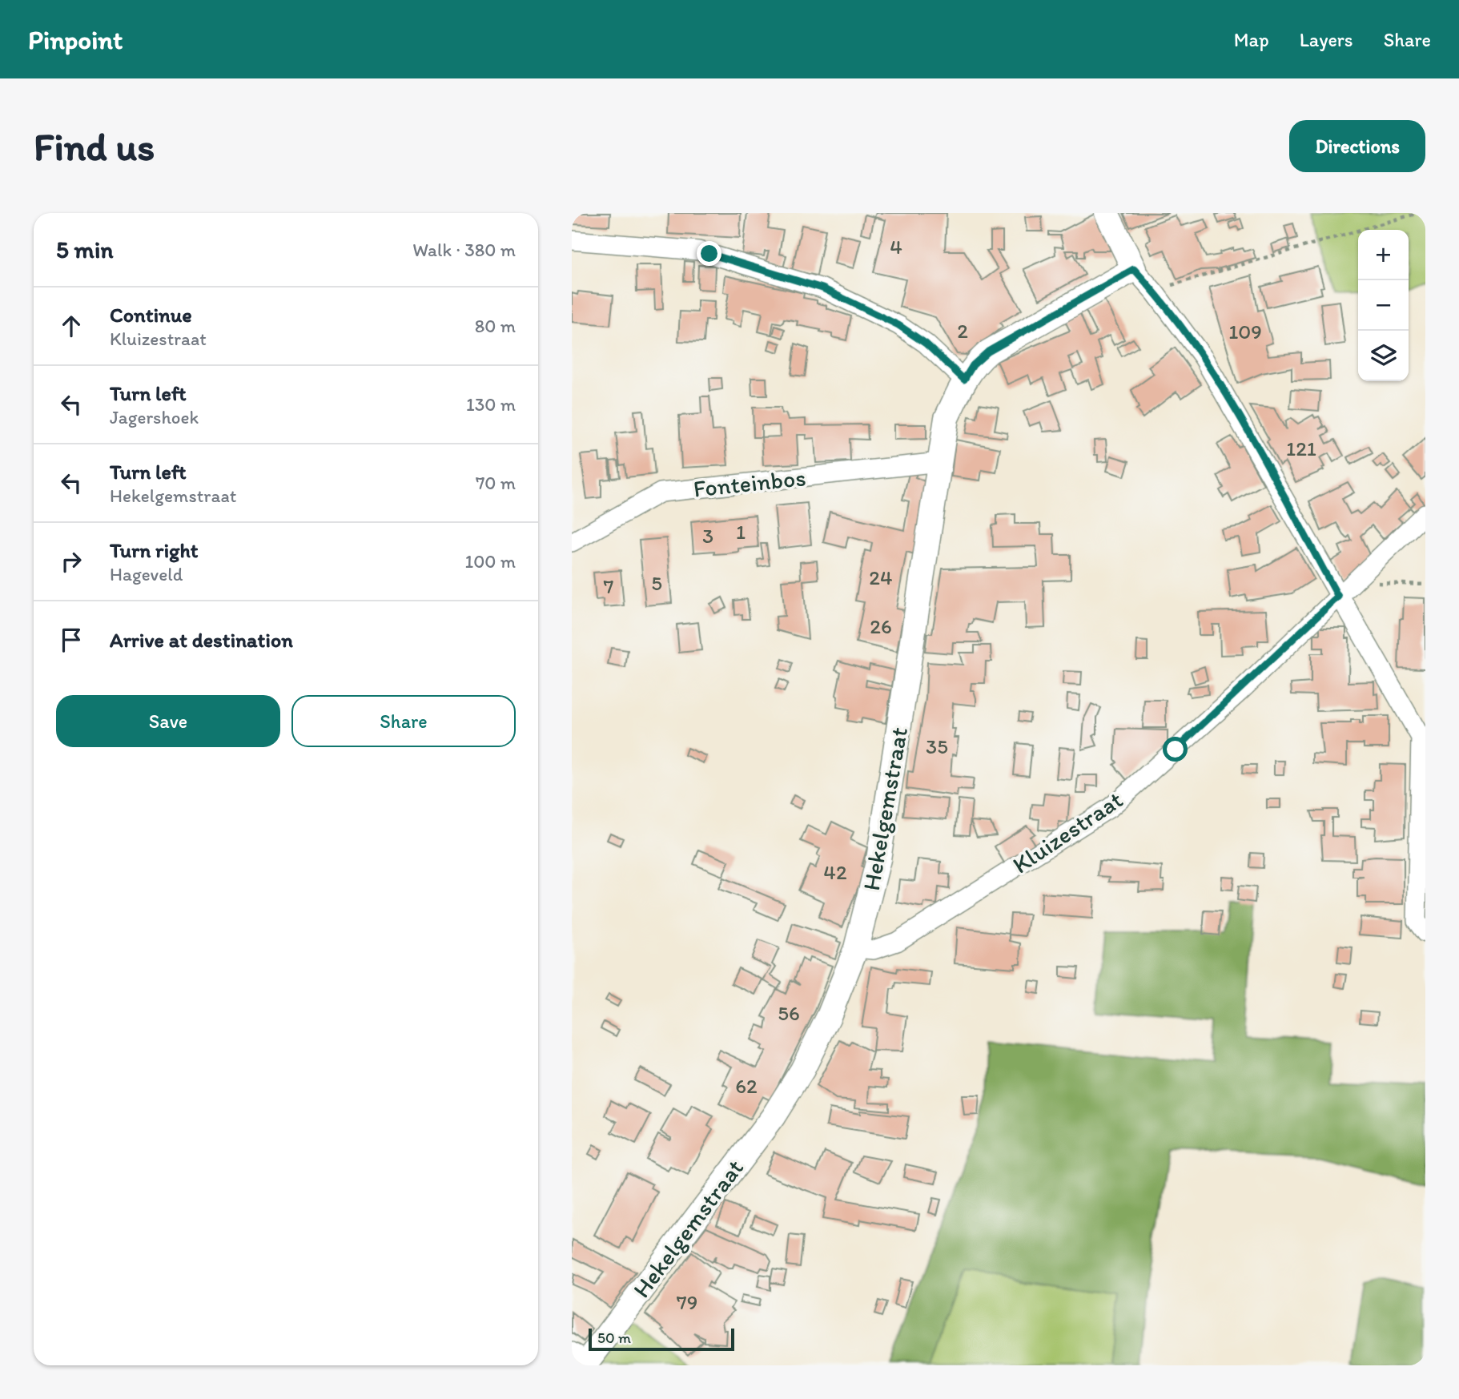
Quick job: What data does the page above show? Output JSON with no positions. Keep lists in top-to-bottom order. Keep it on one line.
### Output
{"streets":{"street":["Fonteinbos","Hekelgemstraat","Kluizestraat"]},"crossings":[["Fonteinbos","Hekelgemstraat"],["Hekelgemstraat","Kluizestraat"]],"house_numbers":["4","2","109","121","1","3","24","5","7","26","35","42","56","62","79"],"scale_bar":"50 m","page":{"header":"Pinpoint","nav":["Map","Layers","Share"],"buttons":["Directions",["Save","Share"]],"title":"Find us","heading":["5 min","Walk · 380 m"],"map_buttons":["+","−"],"list":[["Continue","Kluizestraat","80 m"],["Turn left","Jagershoek","130 m"],["Turn left","Hekelgemstraat","70 m"],["Turn right","Hageveld","100 m"],"Arrive at destination"],"scale":"50 m"}}
